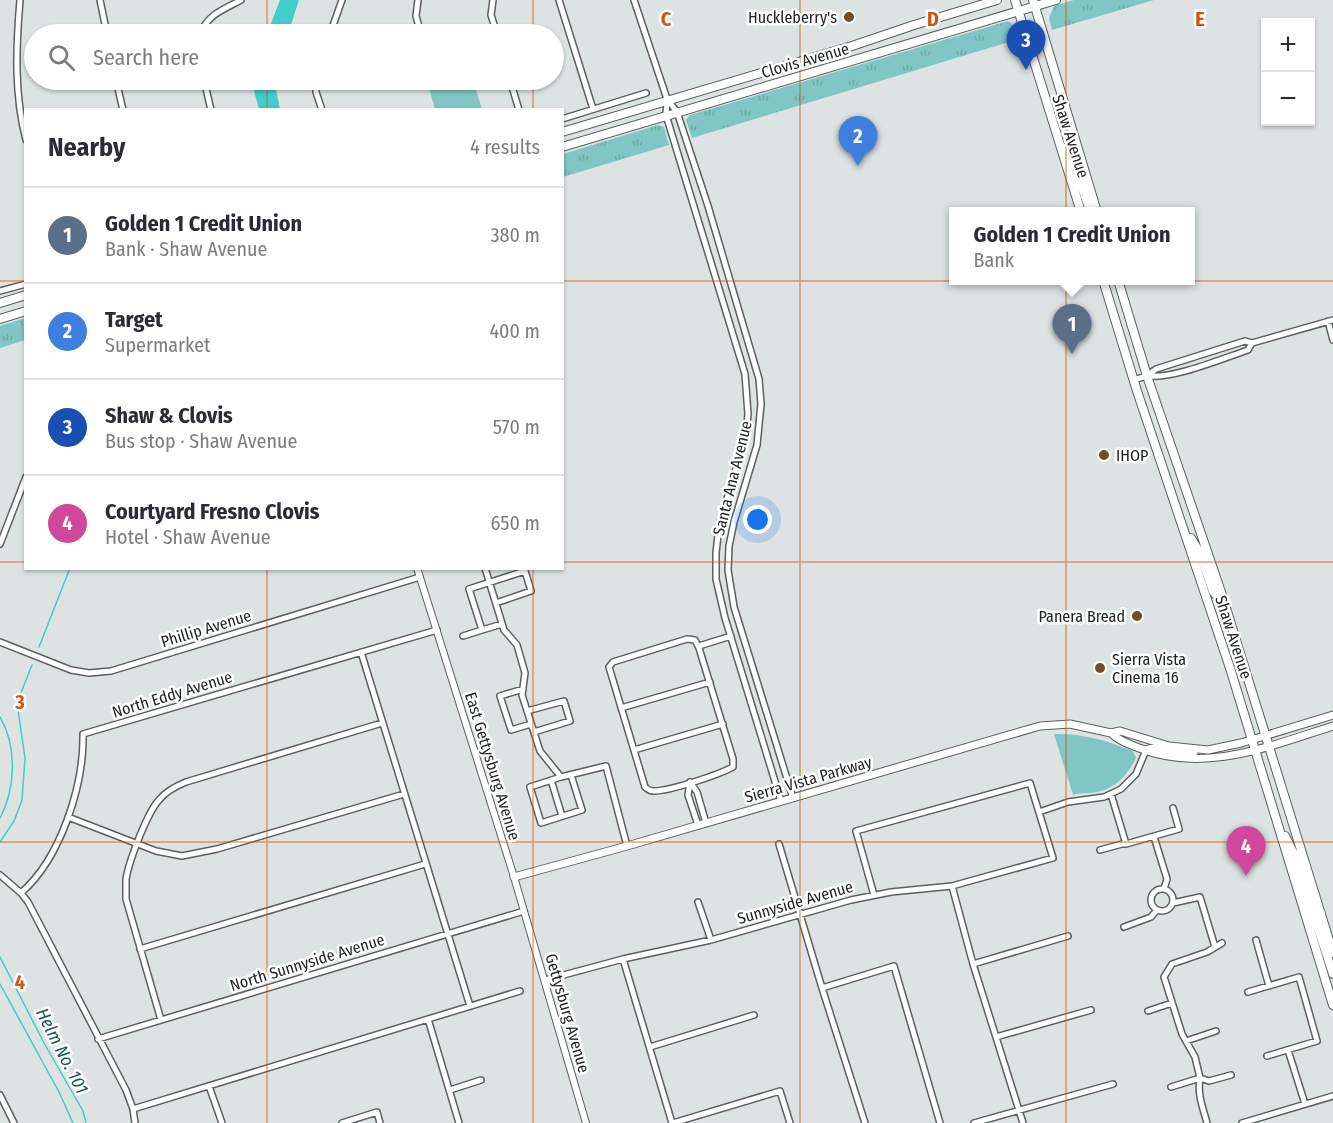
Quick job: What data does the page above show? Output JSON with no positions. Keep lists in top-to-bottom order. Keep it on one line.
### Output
{"streets":{"main road":["Clovis Avenue","Shaw Avenue","Sierra Vista Parkway"],"street":["Santa Ana Avenue","Phillip Avenue","North Eddy Avenue","East Gettysburg Avenue","Sunnyside Avenue","North Sunnyside Avenue","Gettysburg Avenue"]},"crossings":[["Clovis Avenue","Shaw Avenue"],["Clovis Avenue","Santa Ana Avenue"],["Shaw Avenue","Sierra Vista Parkway"],["Santa Ana Avenue","Sierra Vista Parkway"],["North Eddy Avenue","East Gettysburg Avenue"],["East Gettysburg Avenue","Sierra Vista Parkway"],["East Gettysburg Avenue","North Sunnyside Avenue"],["East Gettysburg Avenue","Gettysburg Avenue"],["Sunnyside Avenue","Gettysburg Avenue"],["North Sunnyside Avenue","Gettysburg Avenue"]],"water":["Helm No. 101"],"places":["Huckleberry's","IHOP","Panera Bread","Sierra Vista Cinema 16"],"page":{"map_buttons":["+","−"],"pins":["3","2","1","4"],"search":"Search here","heading":["Nearby","4 results"],"list":[{"mark":"1","name":"Golden 1 Credit Union","note":"Bank · Shaw Avenue","value":"380 m"},{"mark":"2","name":"Target","note":"Supermarket","value":"400 m"},{"mark":"3","name":"Shaw & Clovis","note":"Bus stop · Shaw Avenue","value":"570 m"},{"mark":"4","name":"Courtyard Fresno Clovis","note":"Hotel · Shaw Avenue","value":"650 m"}],"popup":["Golden 1 Credit Union","Bank"]},"grid":{"columns":["C","D","E"],"rows":["3","4"]}}
